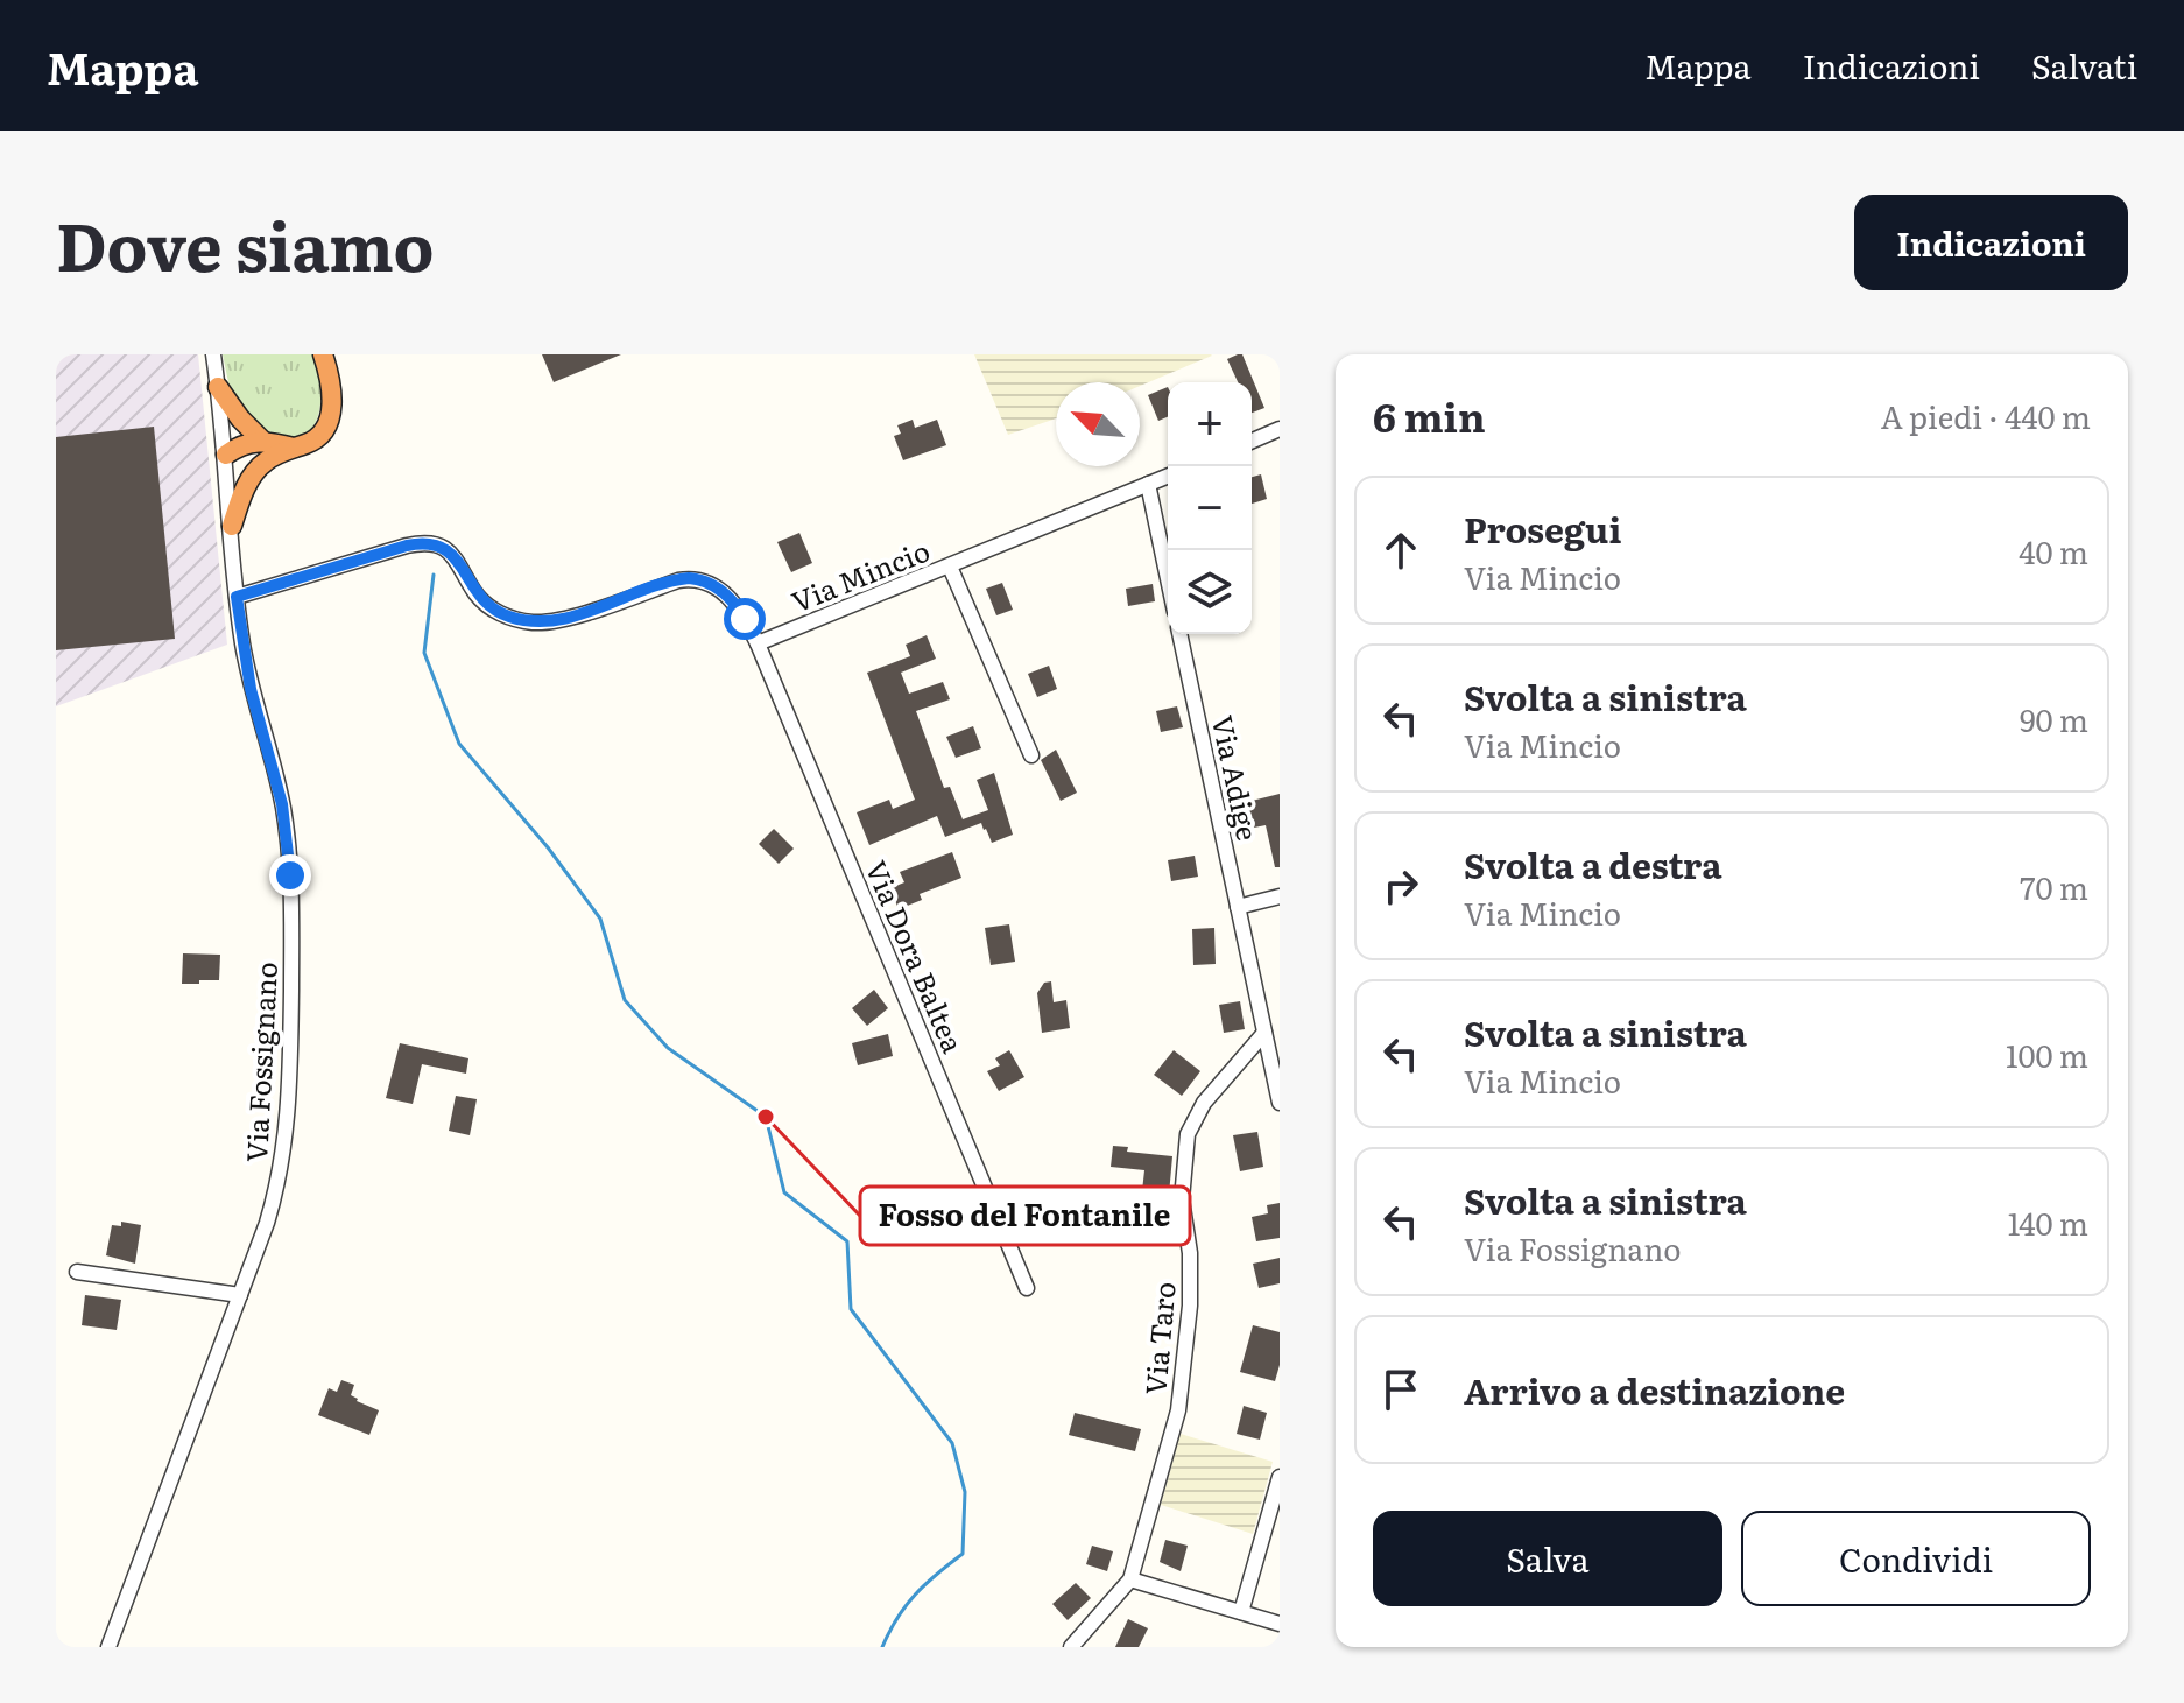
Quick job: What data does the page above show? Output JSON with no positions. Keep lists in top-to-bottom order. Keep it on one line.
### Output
{"streets":{"street":["Via Mincio","Via Adige","Via Dora Baltea","Via Fossignano","Via Taro"]},"crossings":[["Via Mincio","Via Dora Baltea"],["Via Adige","Via Taro"]],"places":["Fosso del Fontanile"],"north":"top left","page":{"header":"Mappa","nav":["Mappa","Indicazioni","Salvati"],"title":"Dove siamo","buttons":["Indicazioni",["Salva","Condividi"]],"heading":["6 min","A piedi · 440 m"],"map_buttons":["+","−"],"list":[["Prosegui","Via Mincio","40 m"],["Svolta a sinistra","Via Mincio","90 m"],["Svolta a destra","Via Mincio","70 m"],["Svolta a sinistra","Via Mincio","100 m"],["Svolta a sinistra","Via Fossignano","140 m"],"Arrivo a destinazione"]}}
